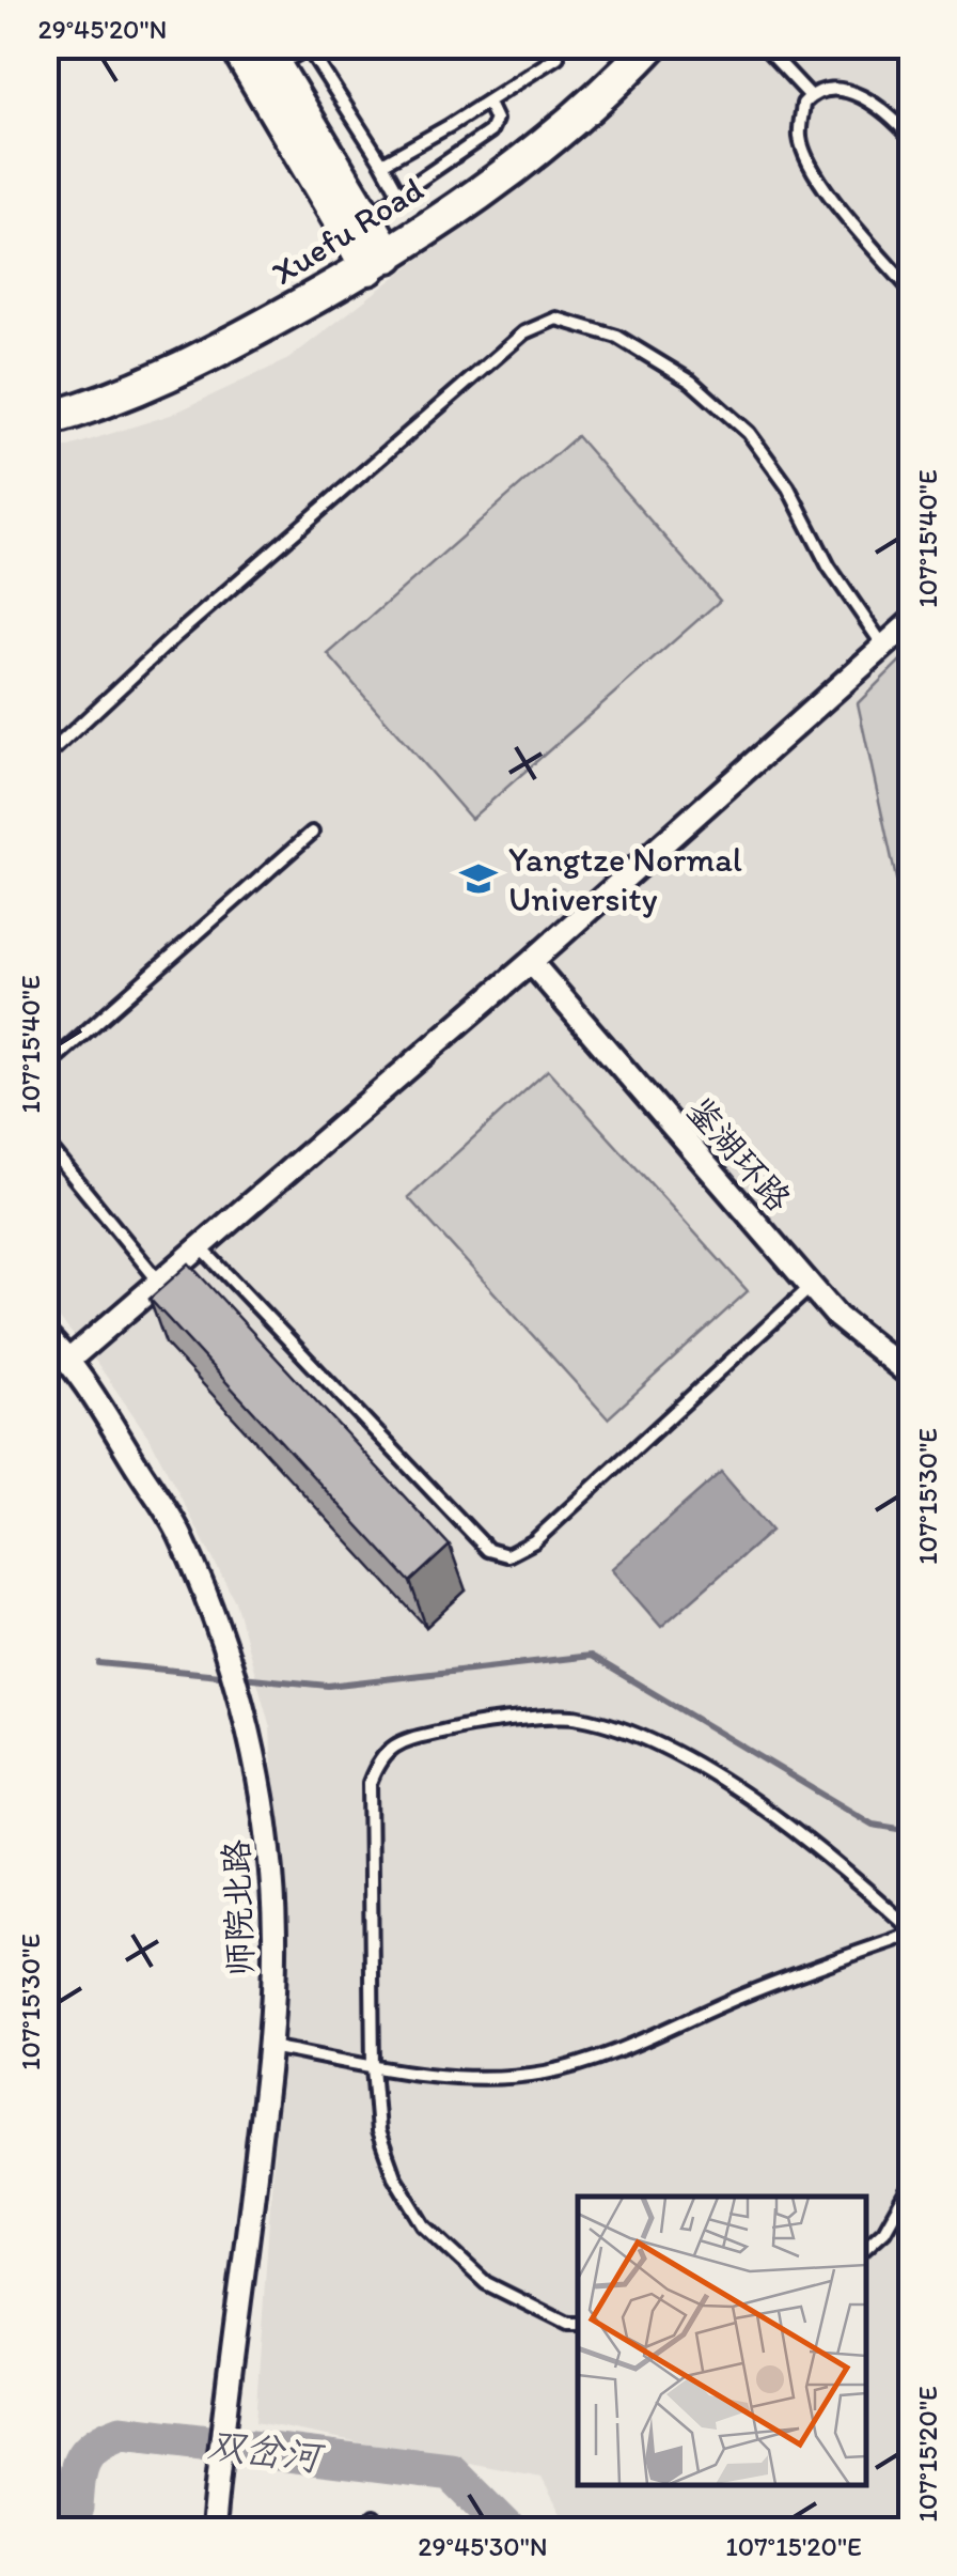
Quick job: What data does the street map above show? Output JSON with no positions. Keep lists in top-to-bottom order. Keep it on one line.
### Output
{"streets":{"street":["Xuefu Road","鉴湖环路","师院北路"]},"water":["双岔河"],"places":{"school or university":["Yangtze Normal University"]},"coordinates":["29°45'20\"N","107°15'40\"E","107°15'30\"E","107°15'20\"E","29°45'30\"N"]}
